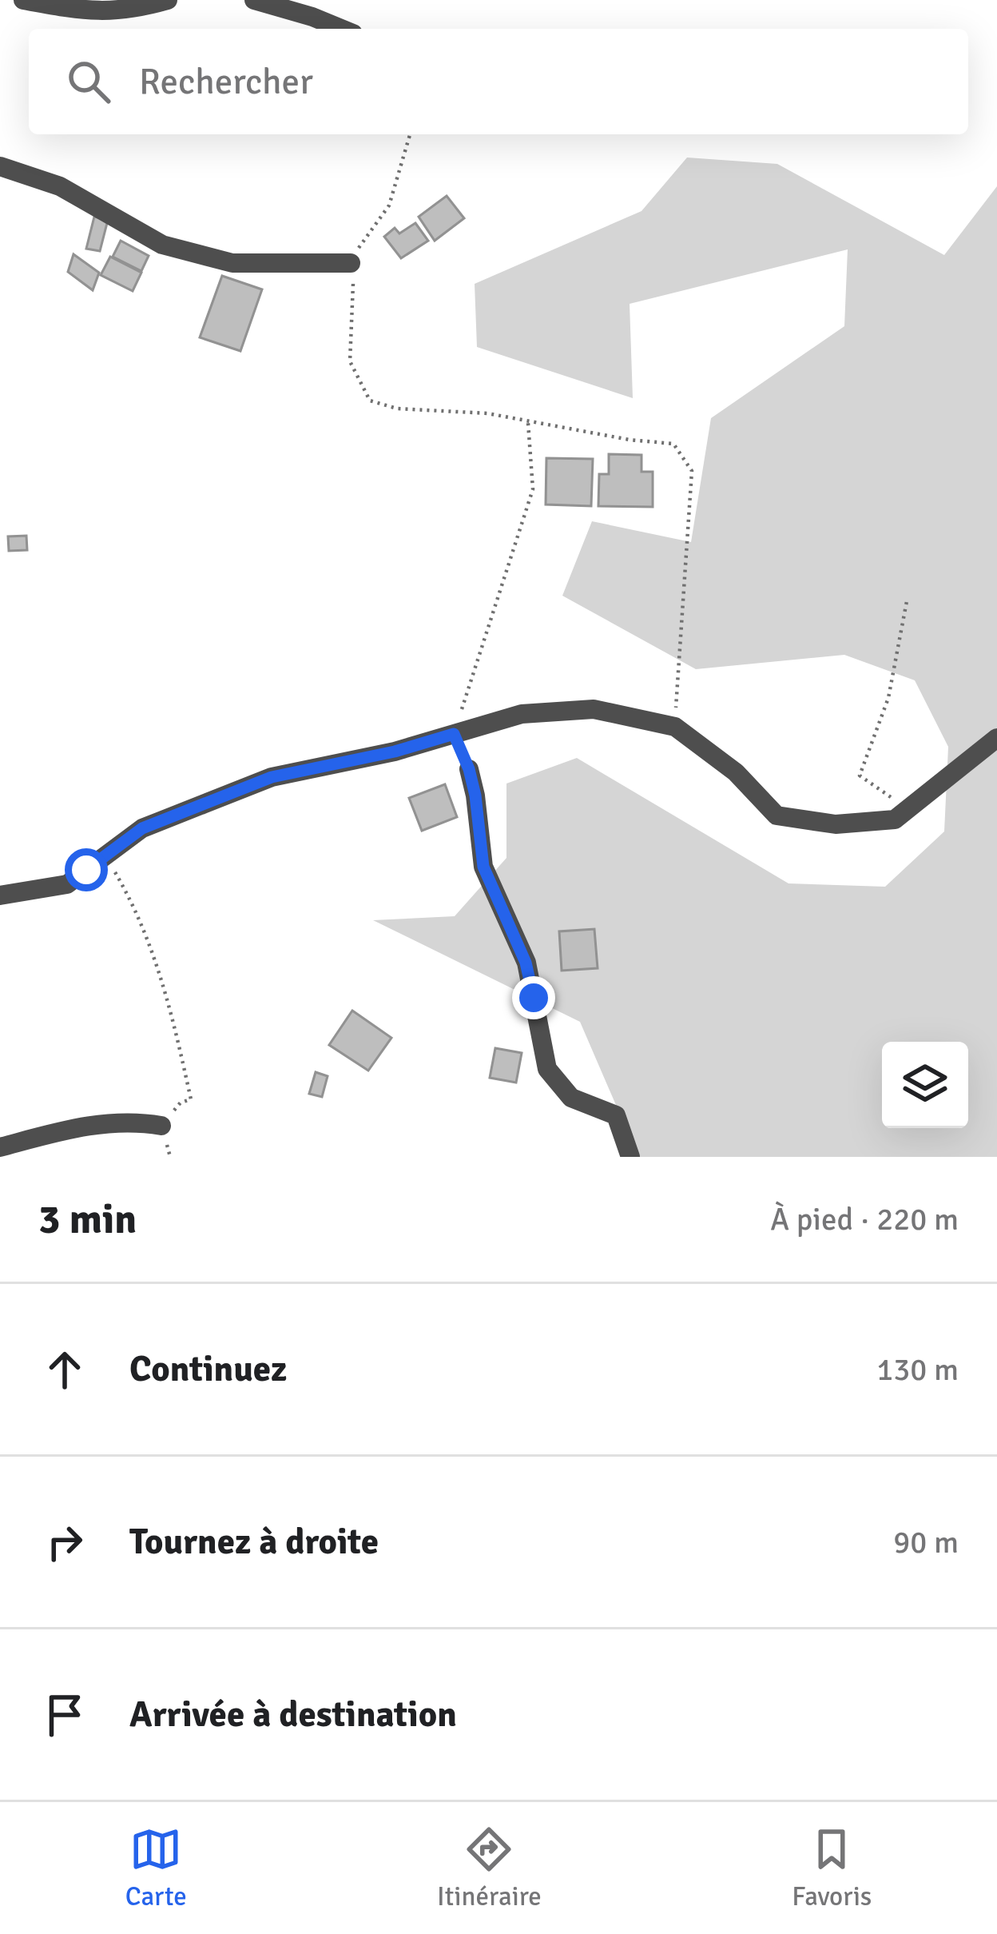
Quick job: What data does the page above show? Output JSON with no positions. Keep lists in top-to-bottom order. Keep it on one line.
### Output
{"page":{"search":"Rechercher","heading":["3 min","À pied · 220 m"],"list":[["Continuez","130 m"],["Tournez à droite","90 m"],"Arrivée à destination"],"nav":["Carte","Itinéraire","Favoris"]}}
